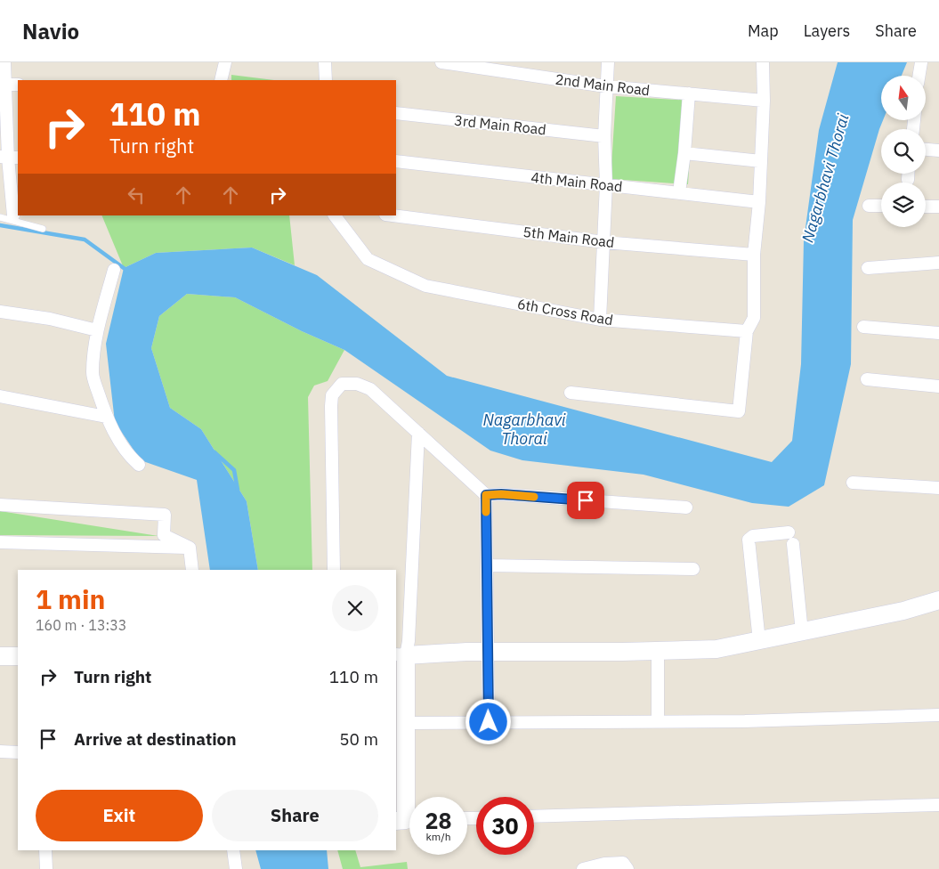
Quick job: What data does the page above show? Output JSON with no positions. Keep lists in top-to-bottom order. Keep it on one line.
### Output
{"streets":{"street":["2nd Main Road","3rd Main Road","4th Main Road","5th Main Road","6th Cross Road"]},"water":["Nagarbhavi Thorai"],"north":"top","page":{"header":"Navio","nav":["Map","Layers","Share"],"turn":["110 m","Turn right"],"heading":["1 min","160 m · 13:33"],"list":[{"name":"Turn right","value":"110 m"},{"name":"Arrive at destination","value":"50 m"}],"buttons":["Exit","Share"],"speed":"28 km/h","limit":"30"}}
